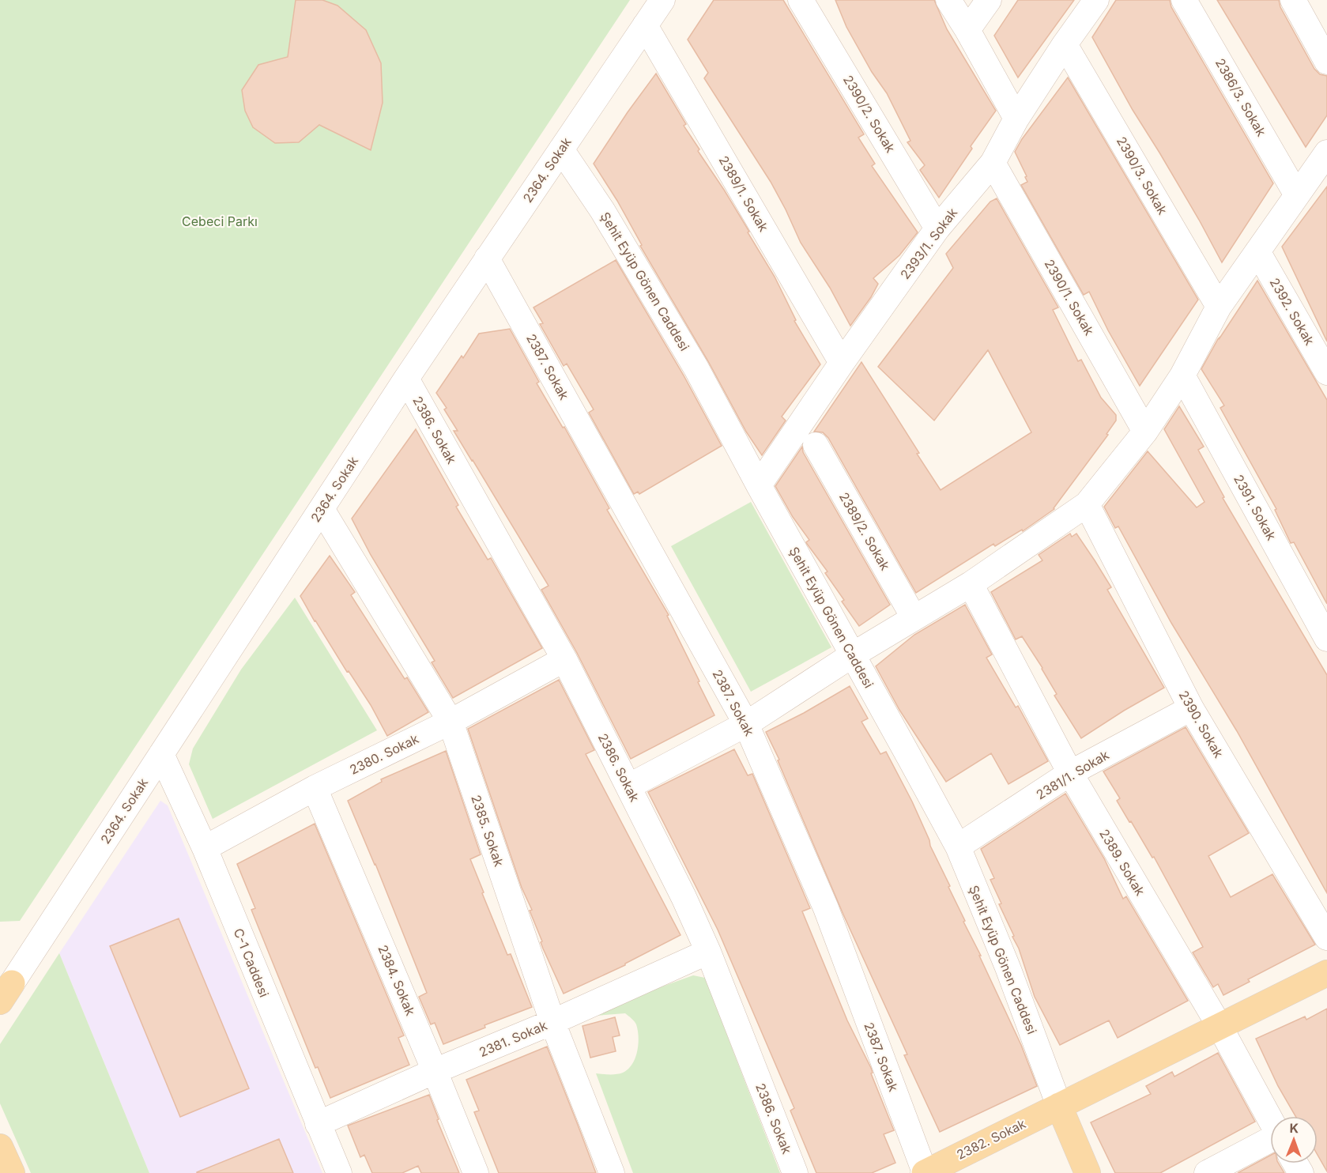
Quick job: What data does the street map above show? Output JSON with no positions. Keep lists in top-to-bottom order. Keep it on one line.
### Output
{"streets":{"main road":["2382. Sokak"],"street":["2386/3. Sokak","2390/2. Sokak","2364. Sokak","2390/3. Sokak","2389/1. Sokak","2393/1. Sokak","Şehit Eyüp Gönen Caddesi","2390/1. Sokak","2392. Sokak","2387. Sokak","2386. Sokak","2391. Sokak","2389/2. Sokak","2390. Sokak","2380. Sokak","2381/1. Sokak","2385. Sokak","2389. Sokak","C-1 Caddesi","2384. Sokak","2381. Sokak"]},"crossings":[["2390/2. Sokak","2393/1. Sokak"],["2364. Sokak","2389/1. Sokak"],["2364. Sokak","Şehit Eyüp Gönen Caddesi"],["2364. Sokak","2387. Sokak"],["2364. Sokak","2386. Sokak"],["2364. Sokak","2385. Sokak"],["2364. Sokak","C-1 Caddesi"],["2390/3. Sokak","2393/1. Sokak"],["2389/1. Sokak","2393/1. Sokak"],["2393/1. Sokak","Şehit Eyüp Gönen Caddesi"],["2393/1. Sokak","2390/1. Sokak"],["Şehit Eyüp Gönen Caddesi","2381/1. Sokak"],["Şehit Eyüp Gönen Caddesi","2382. Sokak"],["2387. Sokak","2382. Sokak"],["2386. Sokak","2380. Sokak"],["2386. Sokak","2381. Sokak"],["2390. Sokak","2381/1. Sokak"],["2380. Sokak","2385. Sokak"],["2380. Sokak","C-1 Caddesi"],["2380. Sokak","2384. Sokak"],["2381/1. Sokak","2389. Sokak"],["2385. Sokak","2381. Sokak"],["2389. Sokak","2382. Sokak"],["C-1 Caddesi","2381. Sokak"],["2384. Sokak","2381. Sokak"]],"parks":["Cebeci Parkı"],"north":"top"}
